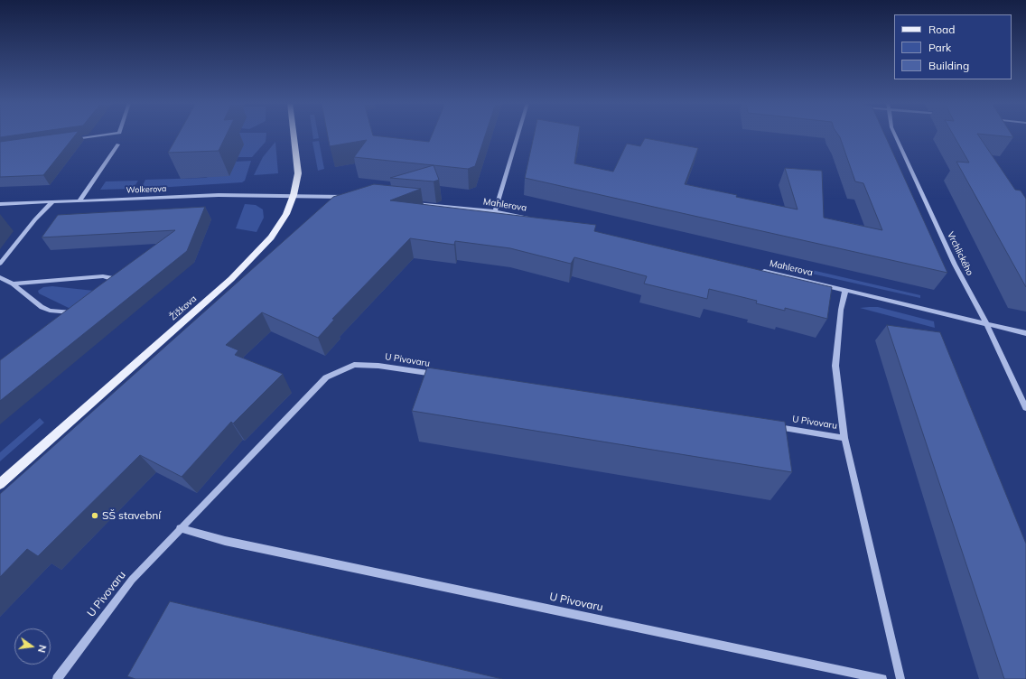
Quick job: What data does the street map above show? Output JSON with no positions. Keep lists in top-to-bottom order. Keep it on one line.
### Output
{"streets":{"main road":["Žižkova"],"street":["Wolkerova","Mahlerova","Vrchlického","U Pivovaru"]},"crossings":[["Wolkerova","Žižkova"],["Mahlerova","Vrchlického"],["Mahlerova","U Pivovaru"]],"places":["SŠ stavební"],"legend":["Road","Park","Building"],"north":"right"}
